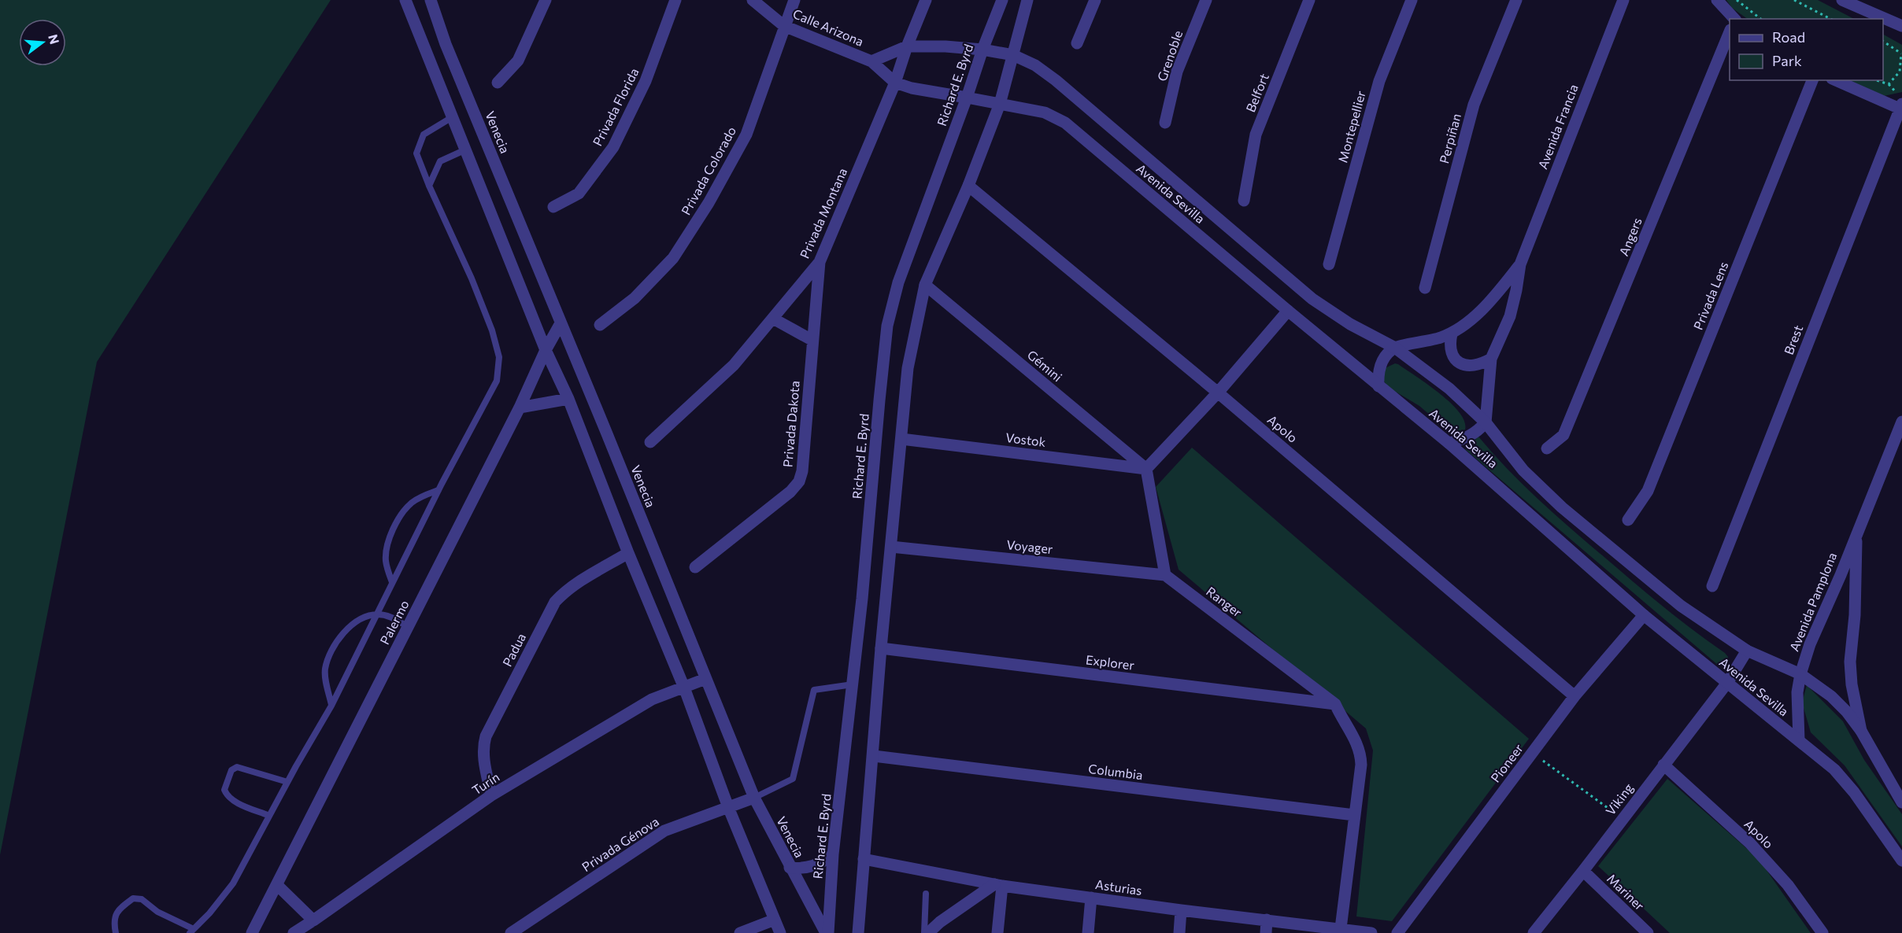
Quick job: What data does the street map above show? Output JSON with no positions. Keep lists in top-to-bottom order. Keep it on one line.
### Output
{"streets":{"street":["Calle Arizona","Grenoble","Richard E. Byrd","Belfort","Privada Florida","Montepellier","Avenida Francia","Venecia","Perpiñan","Privada Colorado","Avenida Sevilla","Privada Montana","Angers","Privada Lens","Brest","Gémini","Privada Dakota","Apolo","Vostok","Voyager","Ranger","Avenida Pamplona","Palermo","Padua","Explorer","Pioneer","Columbia","Turín","Viking","Privada Génova","Asturias","Mariner"]},"crossings":[["Calle Arizona","Richard E. Byrd"],["Calle Arizona","Privada Colorado"],["Calle Arizona","Avenida Sevilla"],["Calle Arizona","Privada Montana"],["Richard E. Byrd","Venecia"],["Richard E. Byrd","Avenida Sevilla"],["Avenida Francia","Avenida Sevilla"],["Venecia","Palermo"],["Venecia","Turín"],["Venecia","Privada Génova"],["Avenida Sevilla","Avenida Pamplona"],["Avenida Sevilla","Pioneer"],["Avenida Sevilla","Viking"],["Privada Montana","Privada Dakota"],["Gémini","Vostok"],["Apolo","Pioneer"],["Apolo","Viking"],["Voyager","Ranger"],["Ranger","Explorer"],["Ranger","Columbia"],["Ranger","Asturias"],["Padua","Turín"],["Viking","Mariner"]],"legend":["Road","Park"],"north":"right"}
